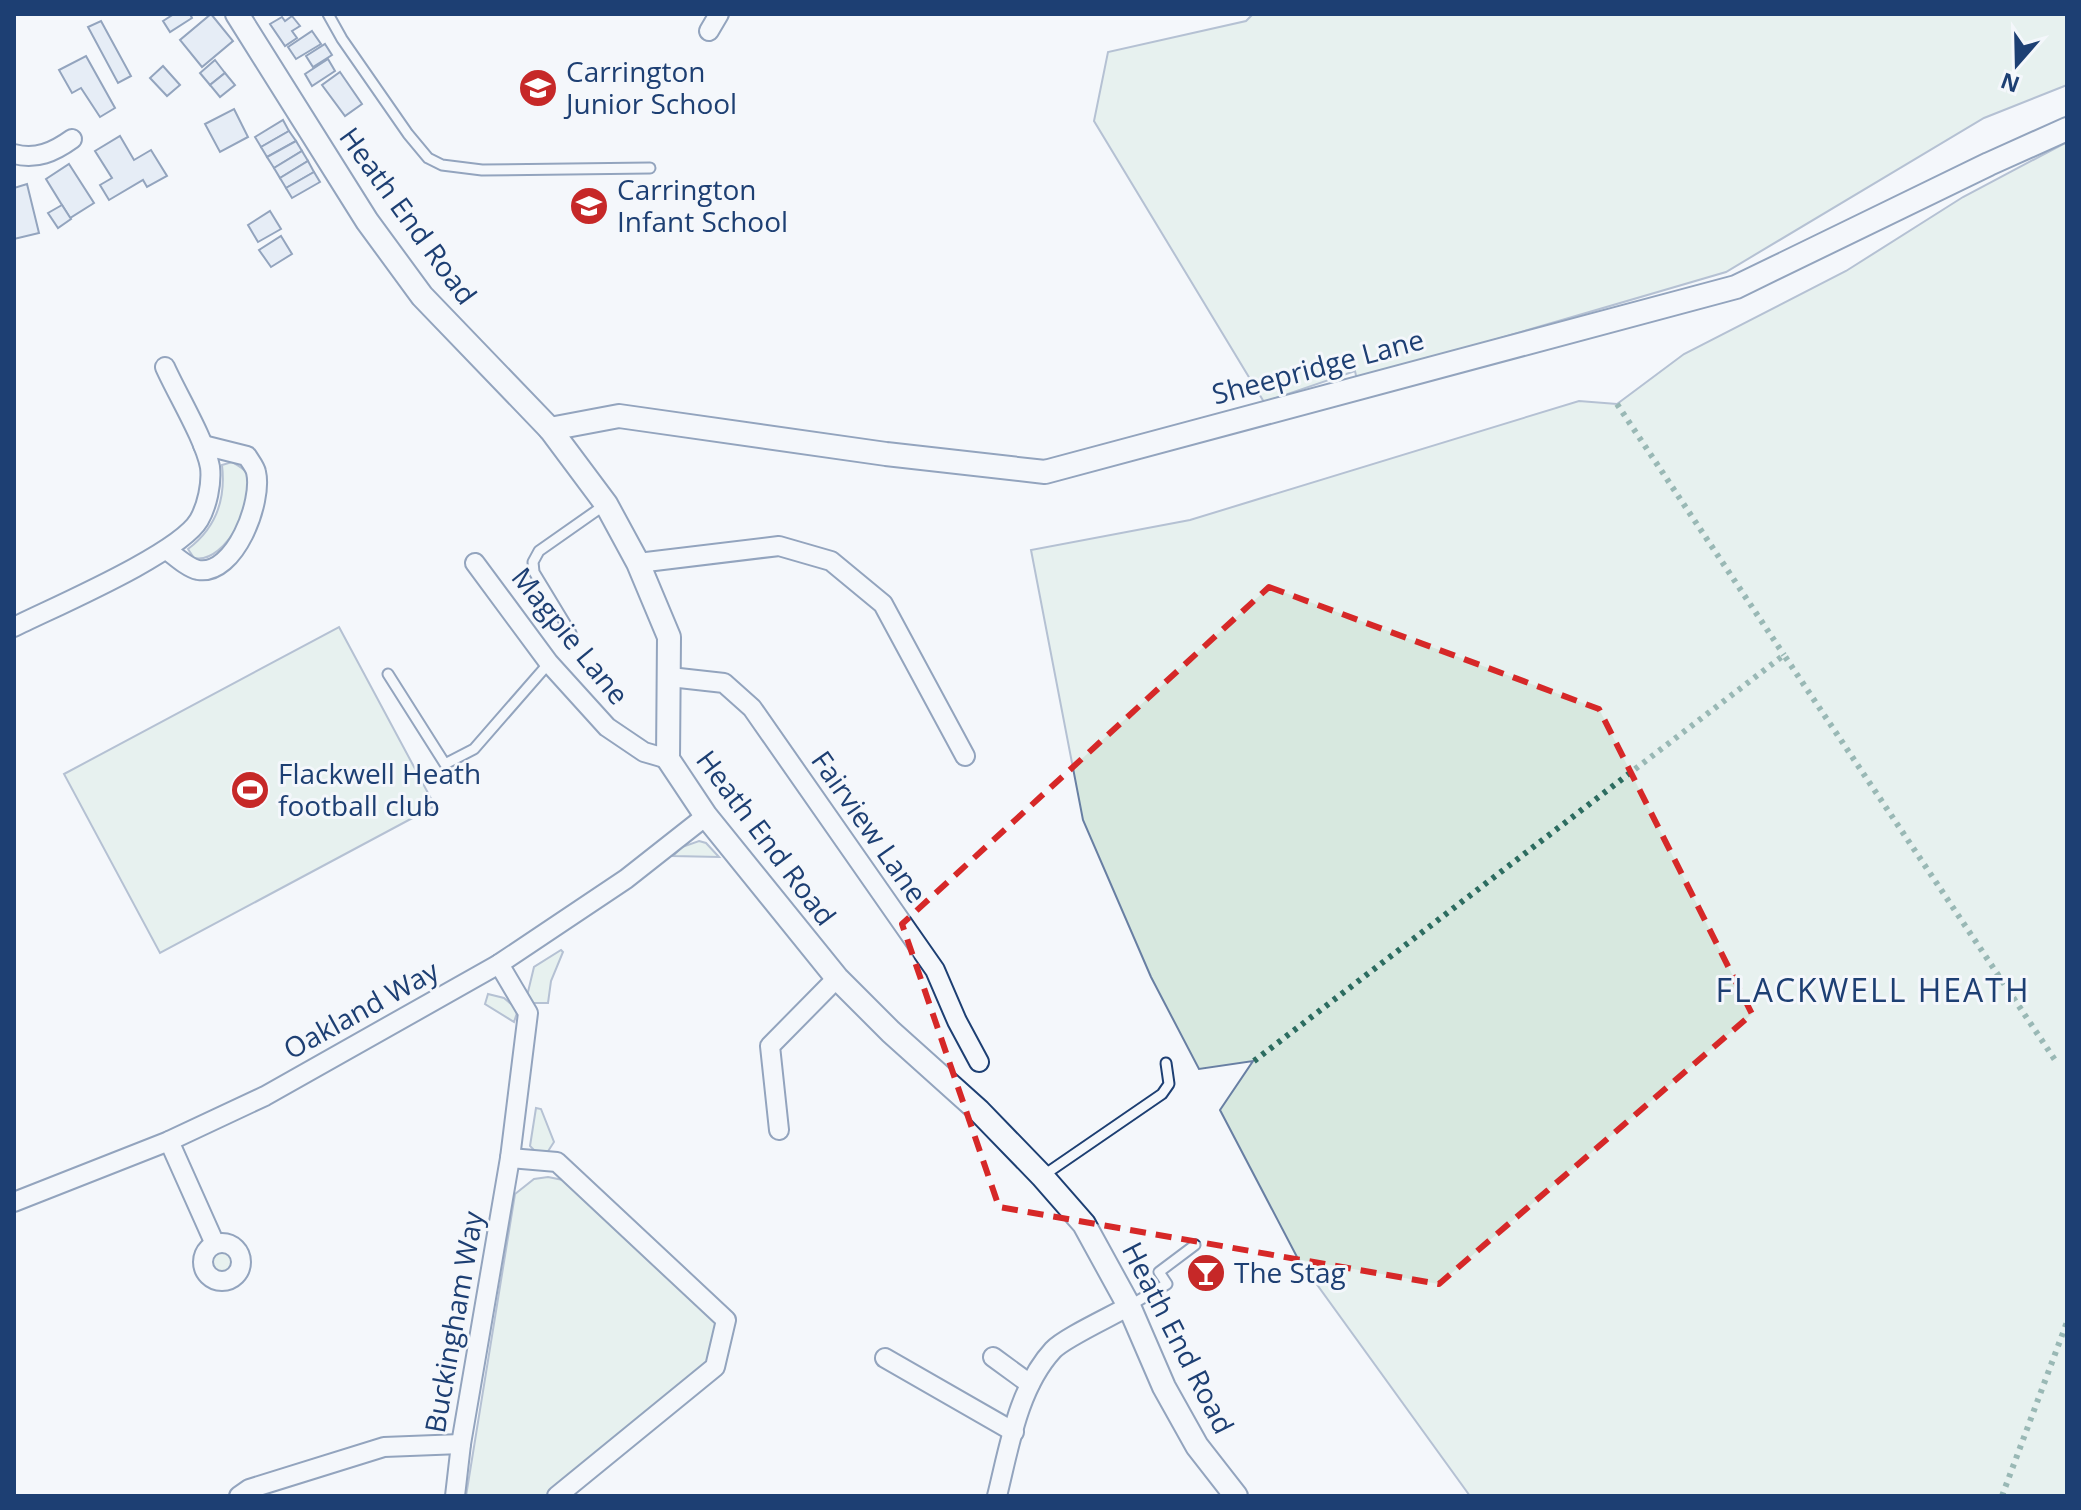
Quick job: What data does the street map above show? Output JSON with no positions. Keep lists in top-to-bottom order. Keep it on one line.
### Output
{"streets":{"street":["Heath End Road","Sheepridge Lane","Magpie Lane","Fairview Lane","Oakland Way","Buckingham Way"]},"crossings":[["Heath End Road","Sheepridge Lane"],["Heath End Road","Magpie Lane"],["Heath End Road","Fairview Lane"],["Heath End Road","Oakland Way"],["Oakland Way","Buckingham Way"]],"districts":["FLACKWELL HEATH"],"places":{"school or university":["Carrington Junior School","Carrington Infant School"],"sports":["Flackwell Heath football club"],"bar":["The Stag"]},"north":"bottom"}
